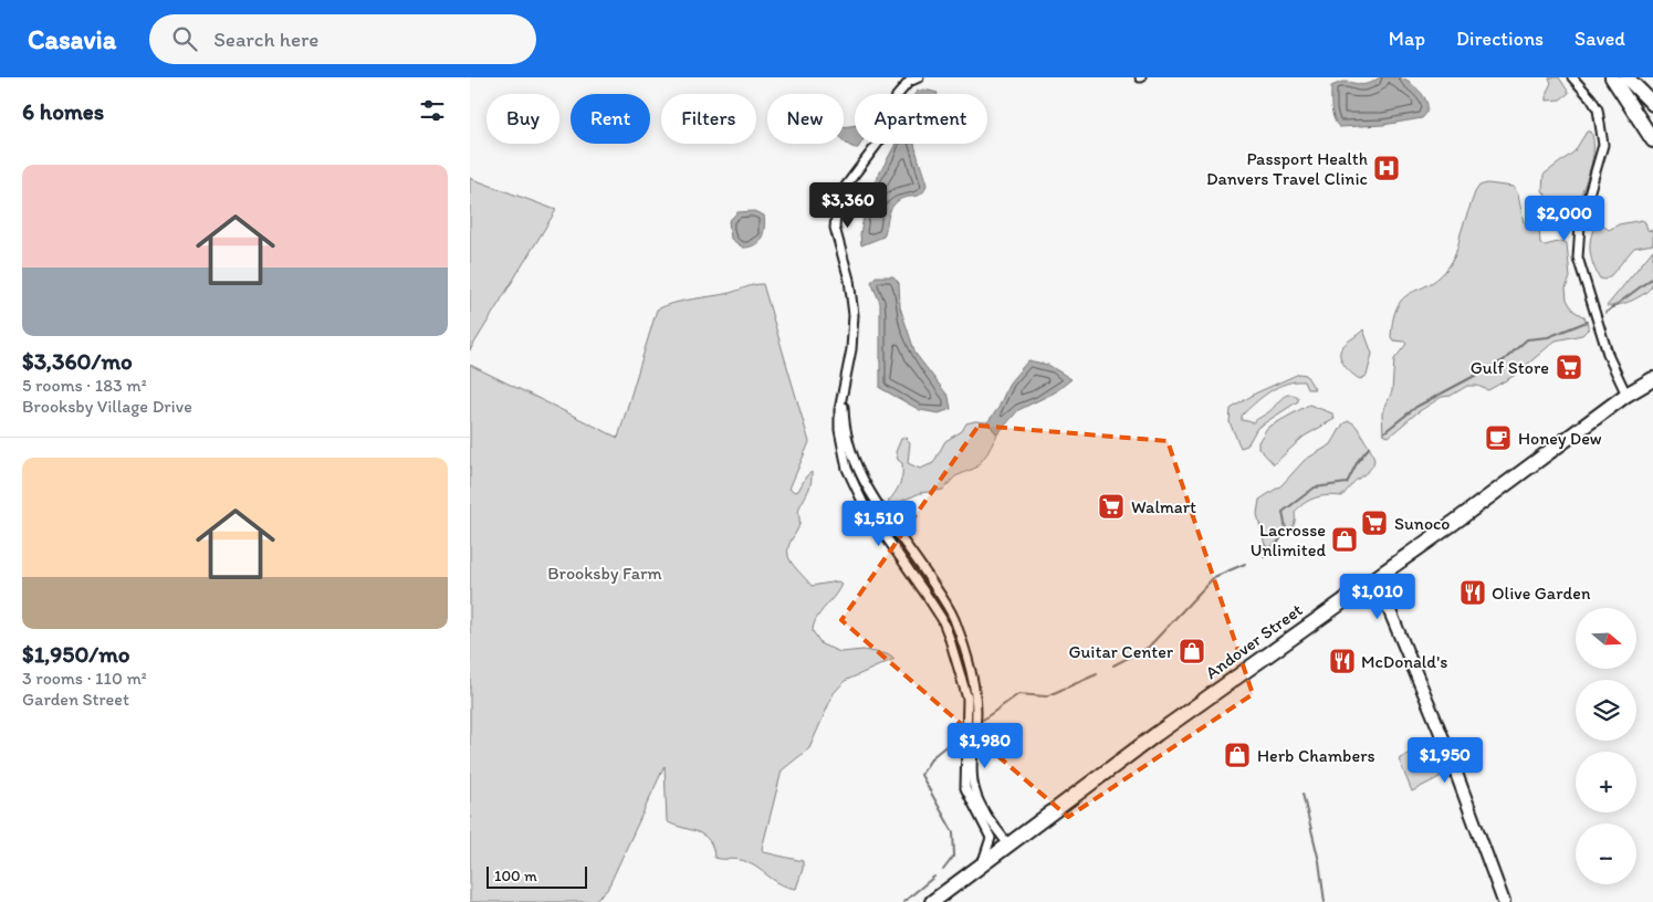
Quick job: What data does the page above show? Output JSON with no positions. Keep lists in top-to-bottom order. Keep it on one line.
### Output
{"streets":{"highway":["Andover Street"]},"parks":["Brooksby Farm"],"places":{"hospital":["Passport Health Danvers Travel Clinic"],"supermarket":["Gulf Store","Walmart","Sunoco"],"cafe":["Honey Dew"],"shop":["Lacrosse Unlimited","Guitar Center","Herb Chambers"],"restaurant":["Olive Garden","McDonald's"]},"scale_bar":"100 m","north":"right","page":{"header":"Casavia","search":"Search here","nav":["Map","Directions","Saved"],"heading":"6 homes","chip":["Buy","Rent","Filters","New","Apartment"],"list":[{"name":"$3,360/mo","note":"5 rooms · 183 m² · Brooksby Village Drive"},{"name":"$1,950/mo","note":"3 rooms · 110 m² · Garden Street"}],"price":["$3,360","$2,000","$1,510","$1,010","$1,980","$1,950"],"map_buttons":["+","−"],"scale":"100 m"}}
